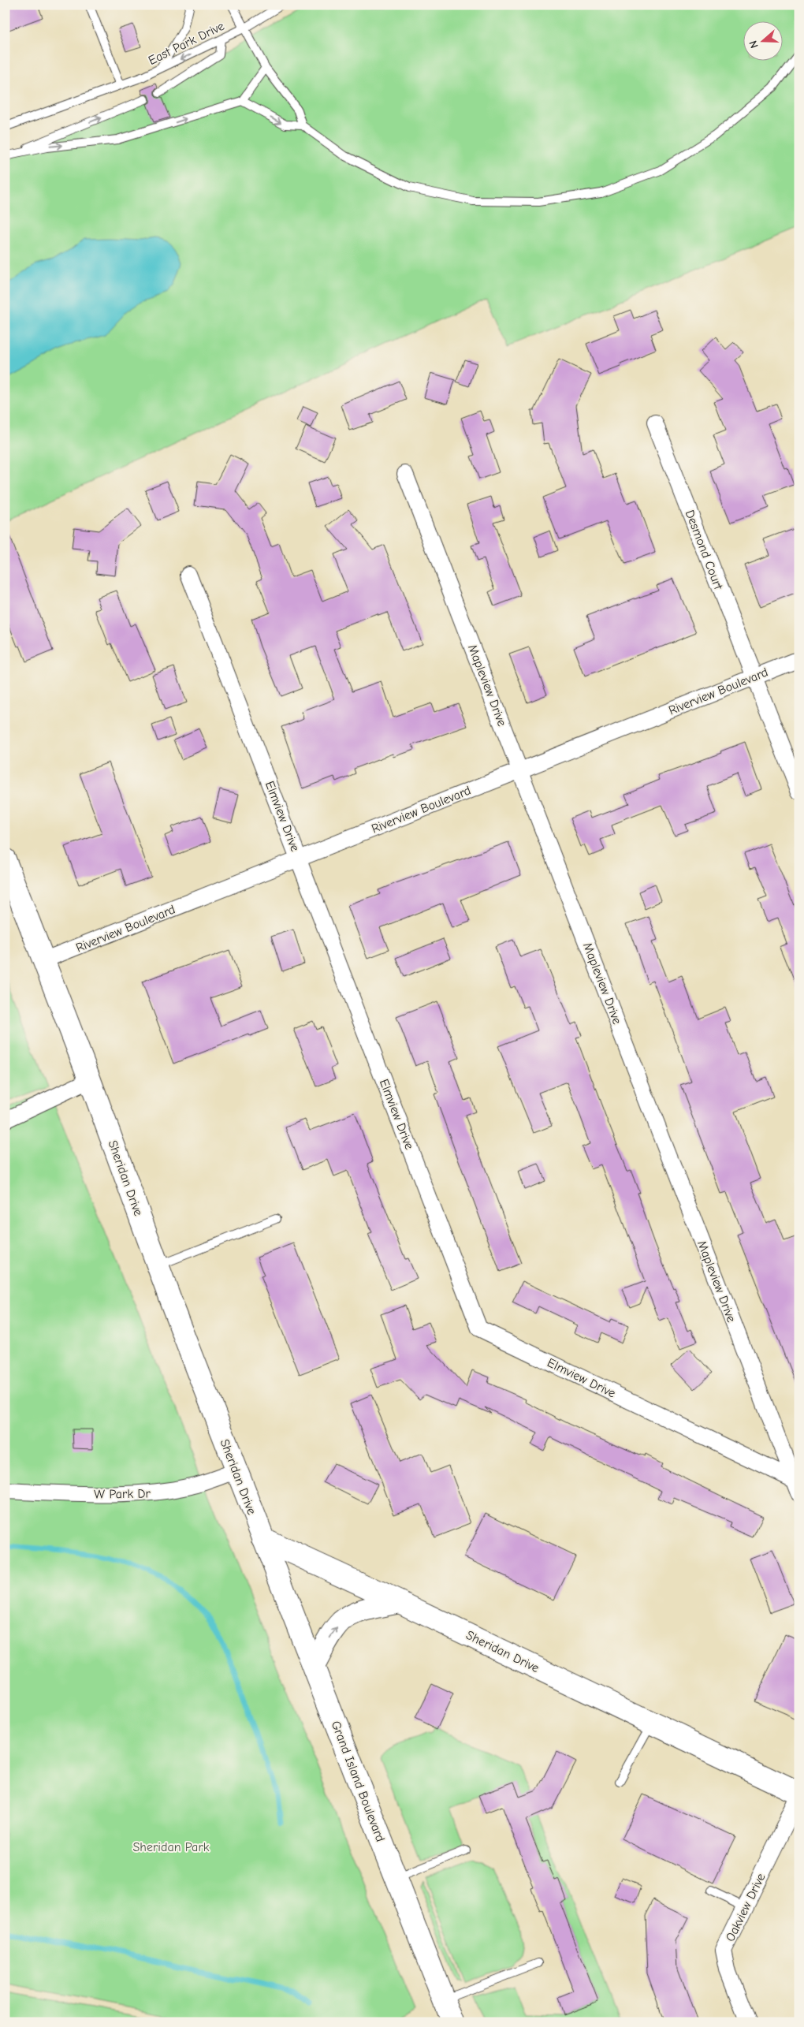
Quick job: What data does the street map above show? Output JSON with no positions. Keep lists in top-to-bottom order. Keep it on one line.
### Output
{"streets":{"main road":["Sheridan Drive","Grand Island Boulevard"],"street":["Desmond Court","Mapleview Drive","Riverview Boulevard","Elmview Drive","W Park Dr","Oakview Drive"],"lane":["East Park Drive"]},"crossings":[["Desmond Court","Riverview Boulevard"],["Mapleview Drive","Riverview Boulevard"],["Mapleview Drive","Elmview Drive"],["Riverview Boulevard","Elmview Drive"],["Riverview Boulevard","Sheridan Drive"],["Sheridan Drive","W Park Dr"],["Sheridan Drive","Grand Island Boulevard"],["Sheridan Drive","Oakview Drive"]],"parks":["Sheridan Park"],"north":"left"}
